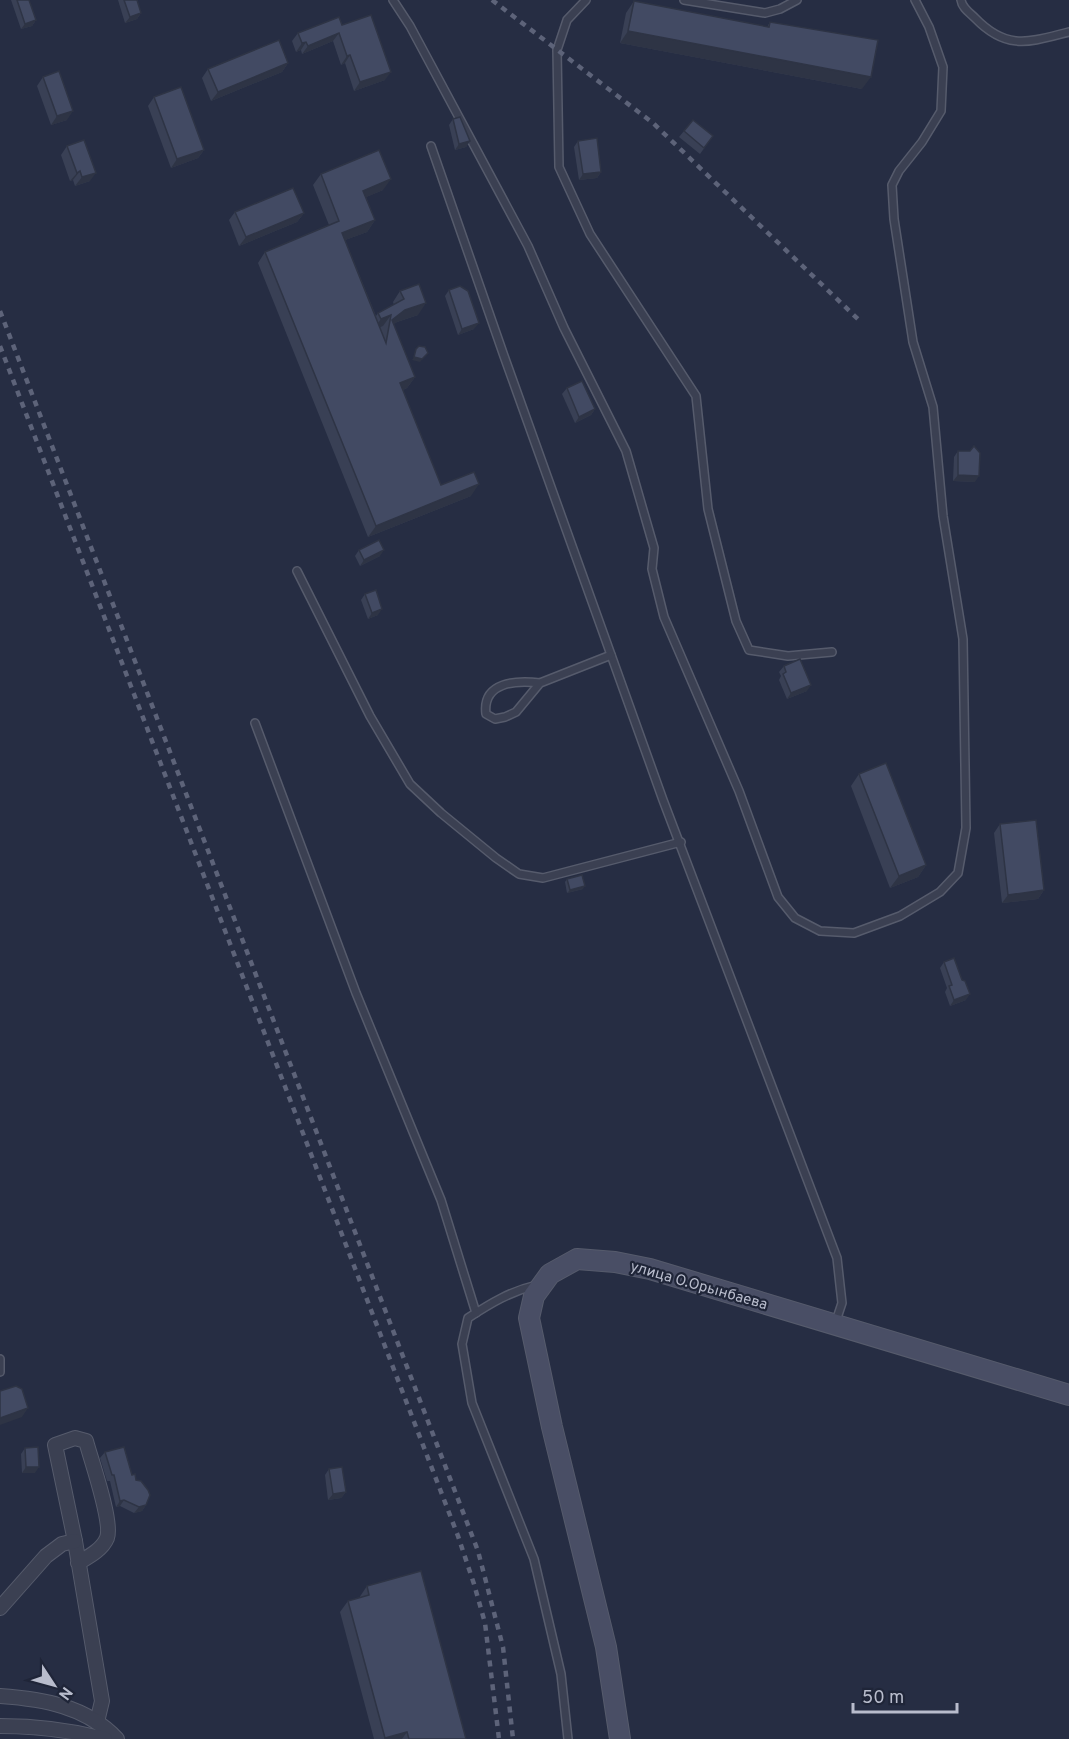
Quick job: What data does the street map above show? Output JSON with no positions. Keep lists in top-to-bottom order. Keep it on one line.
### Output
{"streets":{"street":["улица О.Орынбаева"]},"scale_bar":"50 m","north":"bottom right"}
